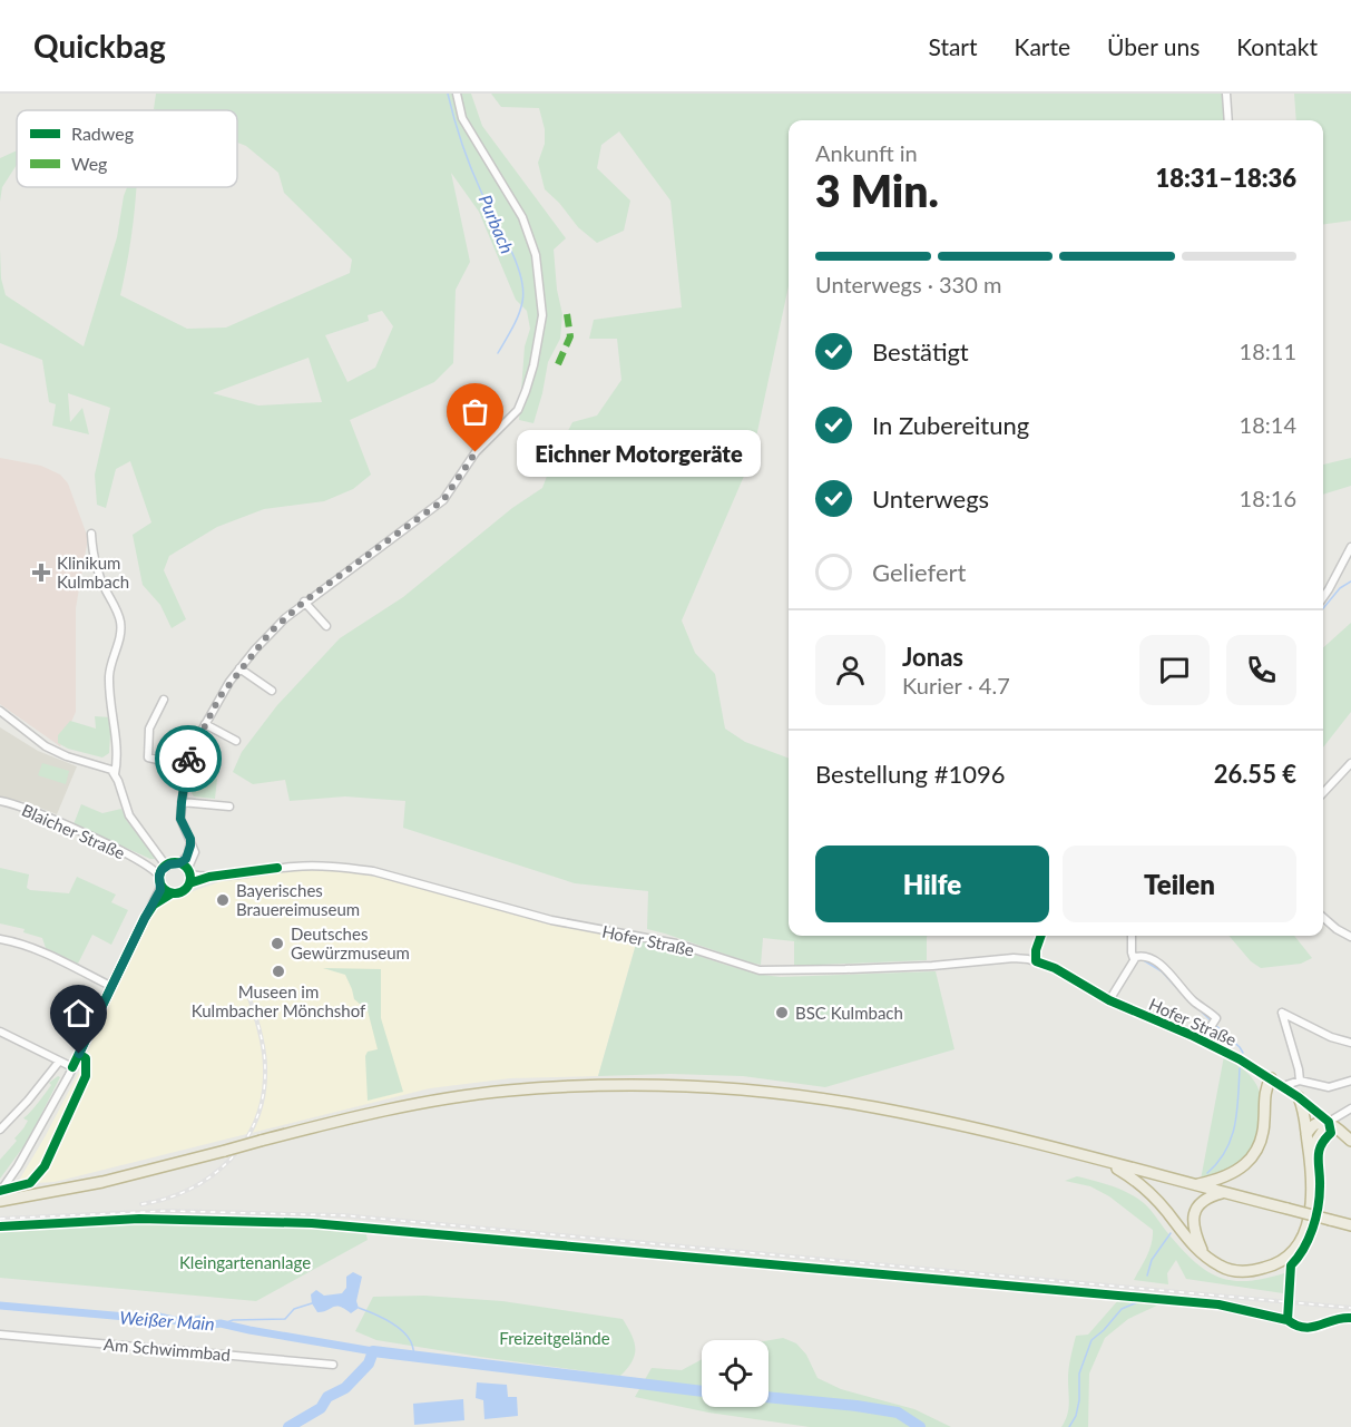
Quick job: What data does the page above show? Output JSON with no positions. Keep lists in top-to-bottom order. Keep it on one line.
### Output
{"streets":{"street":["Blaicher Straße","Hofer Straße","Am Schwimmbad"]},"crossings":[["Blaicher Straße","Hofer Straße"]],"water":["Purbach","Weißer Main"],"parks":["Kleingartenanlage","Freizeitgelände"],"places":{"other":["Eichner Motorgeräte","Bayerisches Brauereimuseum","Deutsches Gewürzmuseum","Museen im Kulmbacher Mönchshof","BSC Kulmbach"],"health":["Klinikum Kulmbach"]},"legend":["Radweg","Weg"],"page":{"header":"Quickbag","nav":["Start","Karte","Über uns","Kontakt"],"heading":["3 Min.","Ankunft in","18:31–18:36"],"panel":["Jonas","Kurier · 4.7","Bestellung #1096","26.55 €"],"bar":"Unterwegs · 330 m","list":[["Bestätigt","18:11"],["In Zubereitung","18:14"],["Unterwegs","18:16"],"Geliefert"],"bubble":"Eichner Motorgeräte","buttons":["Hilfe","Teilen"]}}
